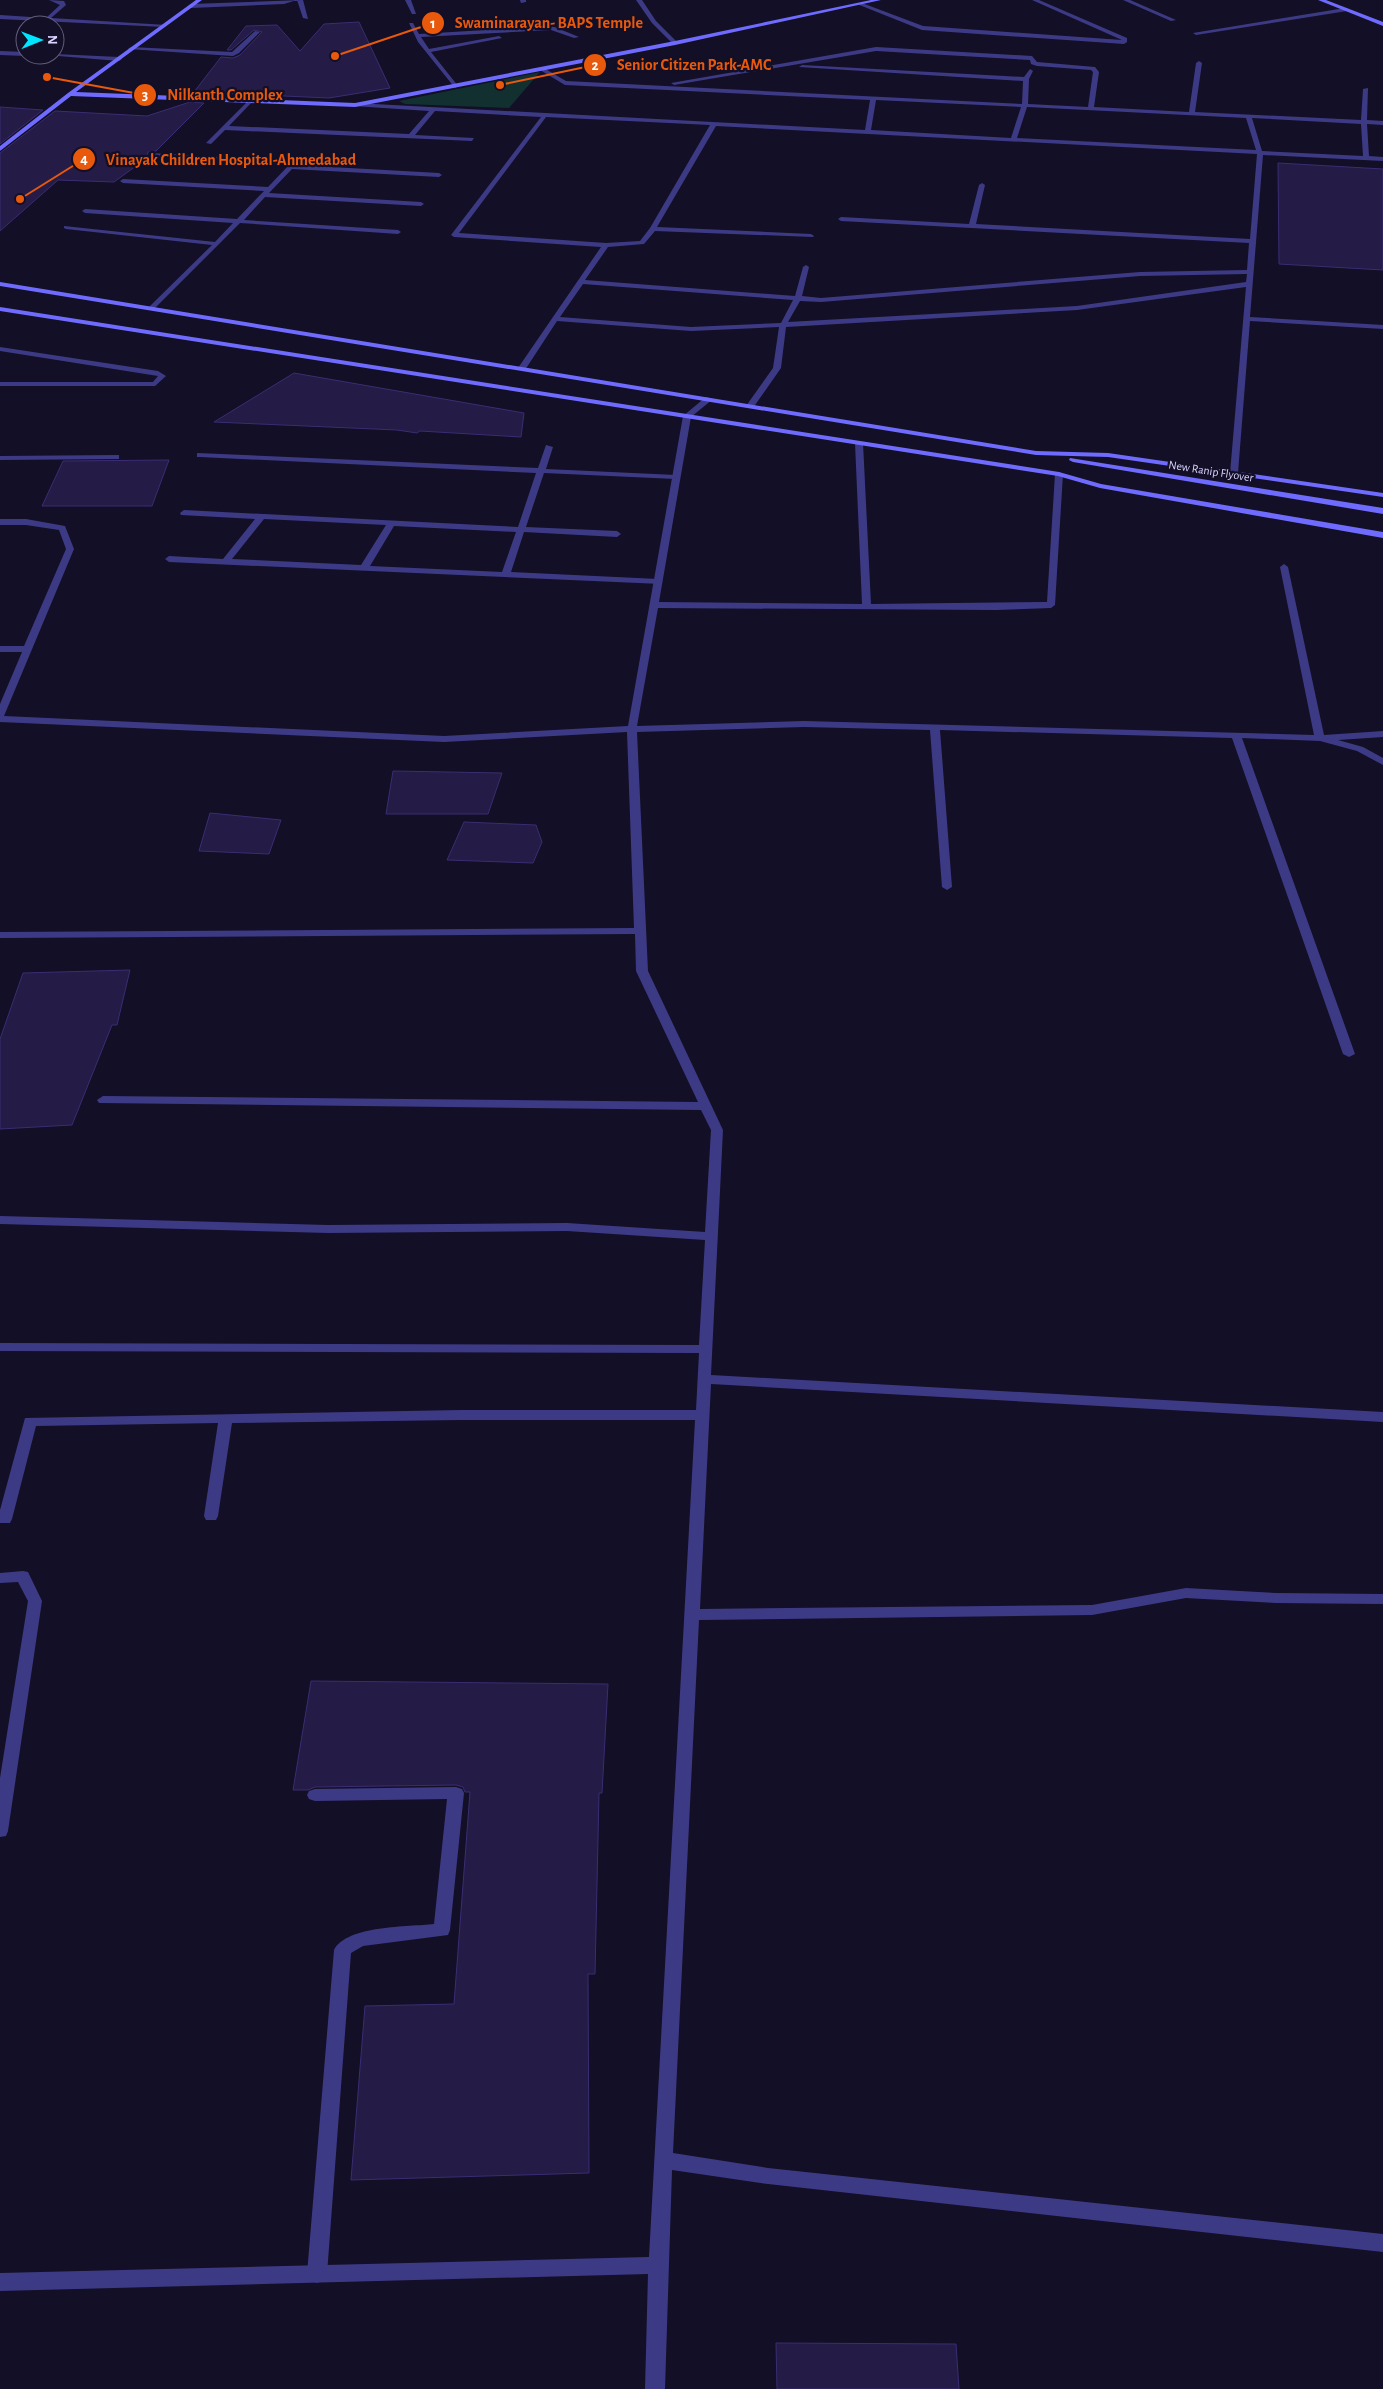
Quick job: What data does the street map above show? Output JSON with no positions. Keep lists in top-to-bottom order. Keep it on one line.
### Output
{"streets":{"main road":["New Ranip Flyover"]},"places":["Swaminarayan- BAPS Temple","Nilkanth Complex","Senior Citizen Park-AMC","Vinayak Children Hospital-Ahmedabad"],"north":"right"}
